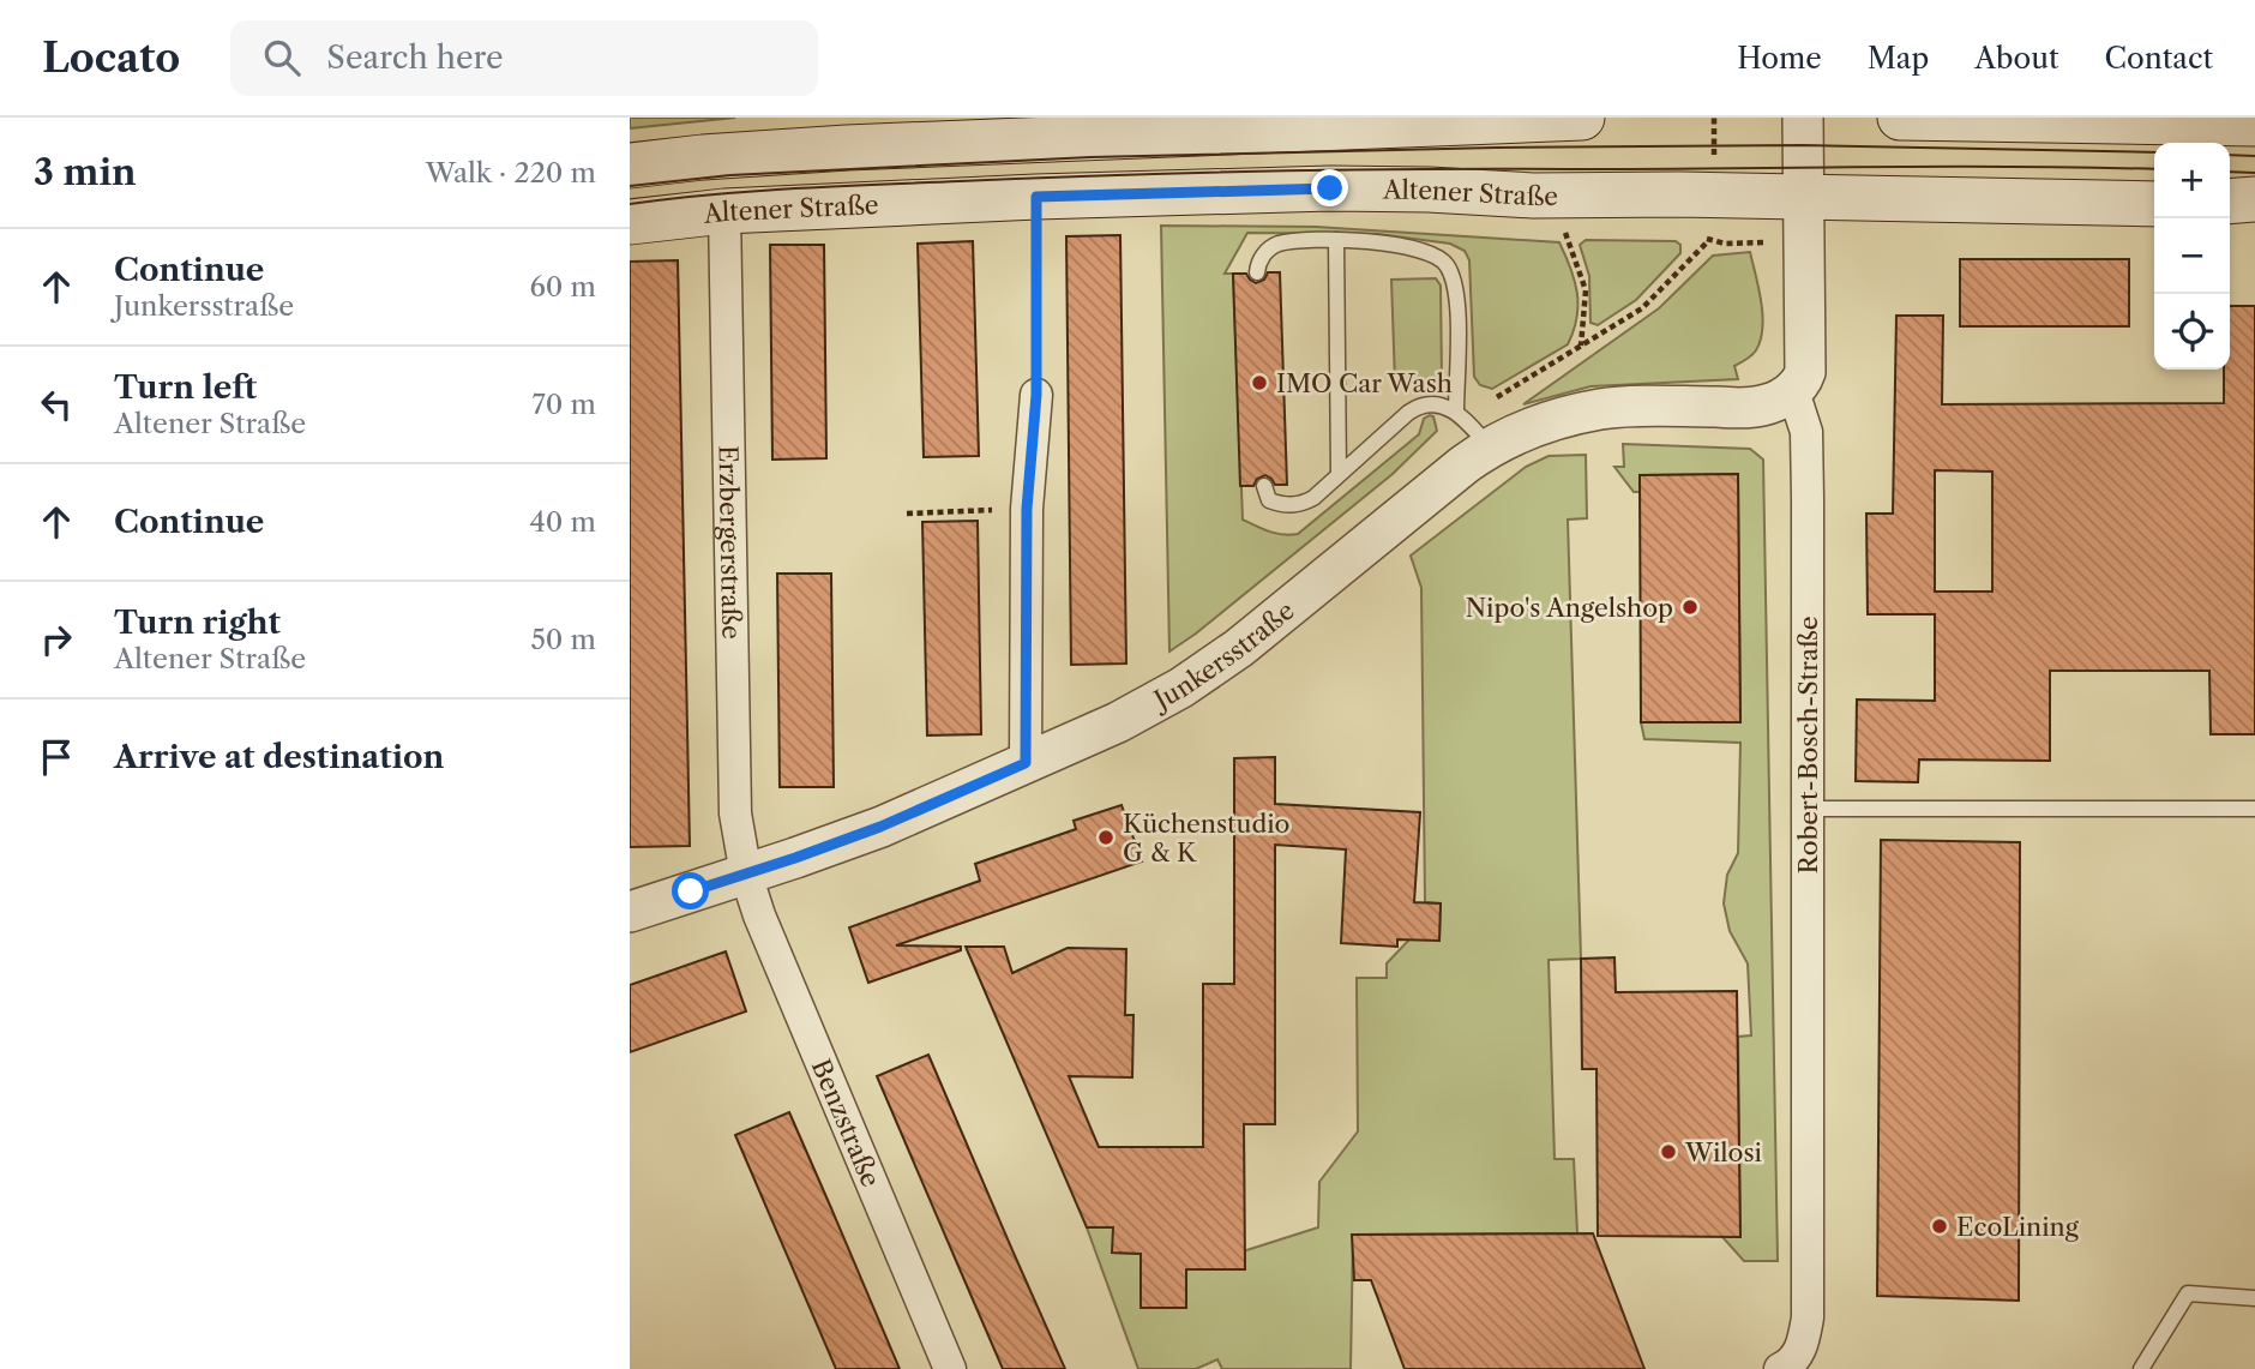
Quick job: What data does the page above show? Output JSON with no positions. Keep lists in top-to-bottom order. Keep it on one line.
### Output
{"streets":{"main road":["Altener Straße"],"street":["Erzbergerstraße","Junkersstraße","Robert-Bosch-Straße","Benzstraße"]},"crossings":[["Altener Straße","Erzbergerstraße"],["Erzbergerstraße","Junkersstraße"],["Erzbergerstraße","Benzstraße"],["Junkersstraße","Robert-Bosch-Straße"],["Junkersstraße","Benzstraße"]],"places":["IMO Car Wash","Nipo's Angelshop","Küchenstudio G & K","Wilosi","EcoLining"],"page":{"header":"Locato","search":"Search here","nav":["Home","Map","About","Contact"],"heading":["3 min","Walk · 220 m"],"map_buttons":["+","−"],"list":[["Continue","Junkersstraße","60 m"],["Turn left","Altener Straße","70 m"],["Continue","40 m"],["Turn right","Altener Straße","50 m"],"Arrive at destination"]}}
